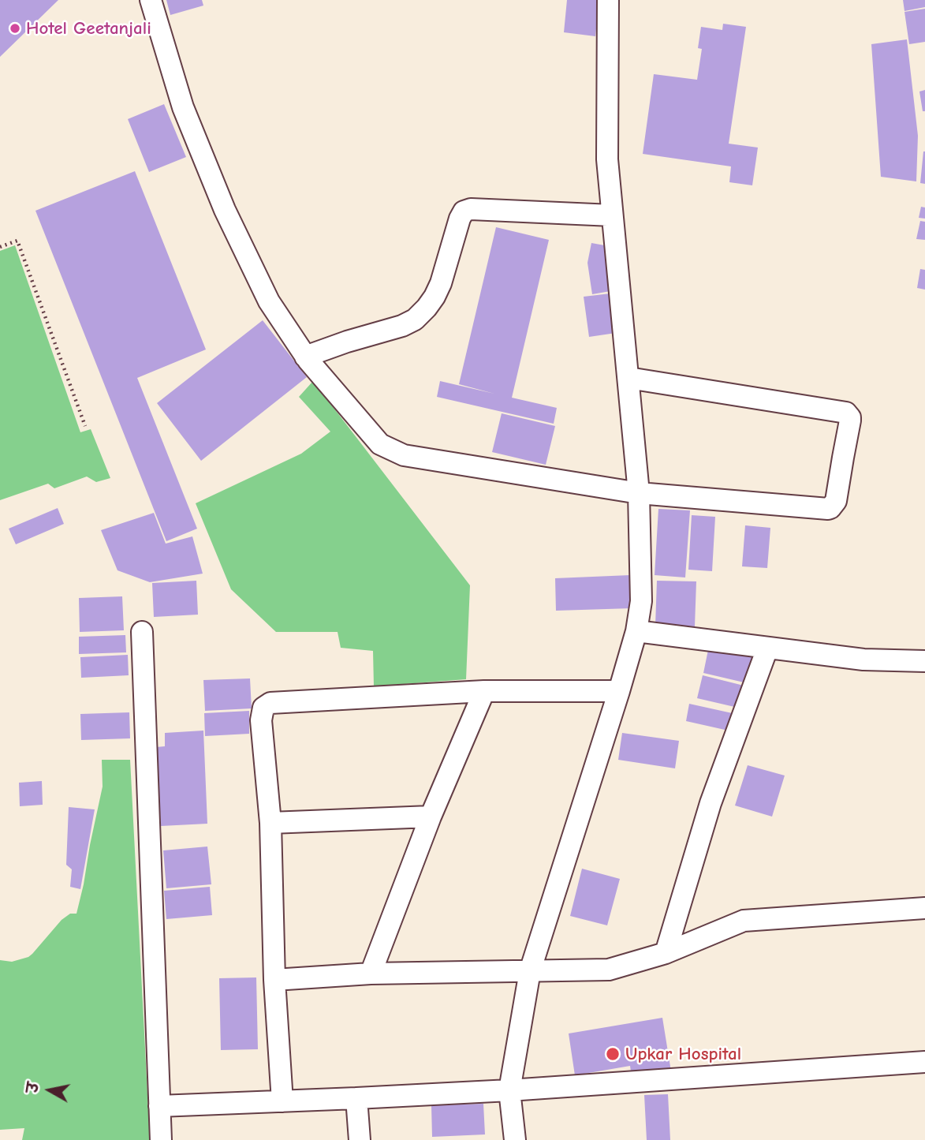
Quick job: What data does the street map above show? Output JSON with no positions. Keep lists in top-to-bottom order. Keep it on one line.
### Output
{"places":["Hotel Geetanjali","Upkar Hospital"],"north":"left"}
